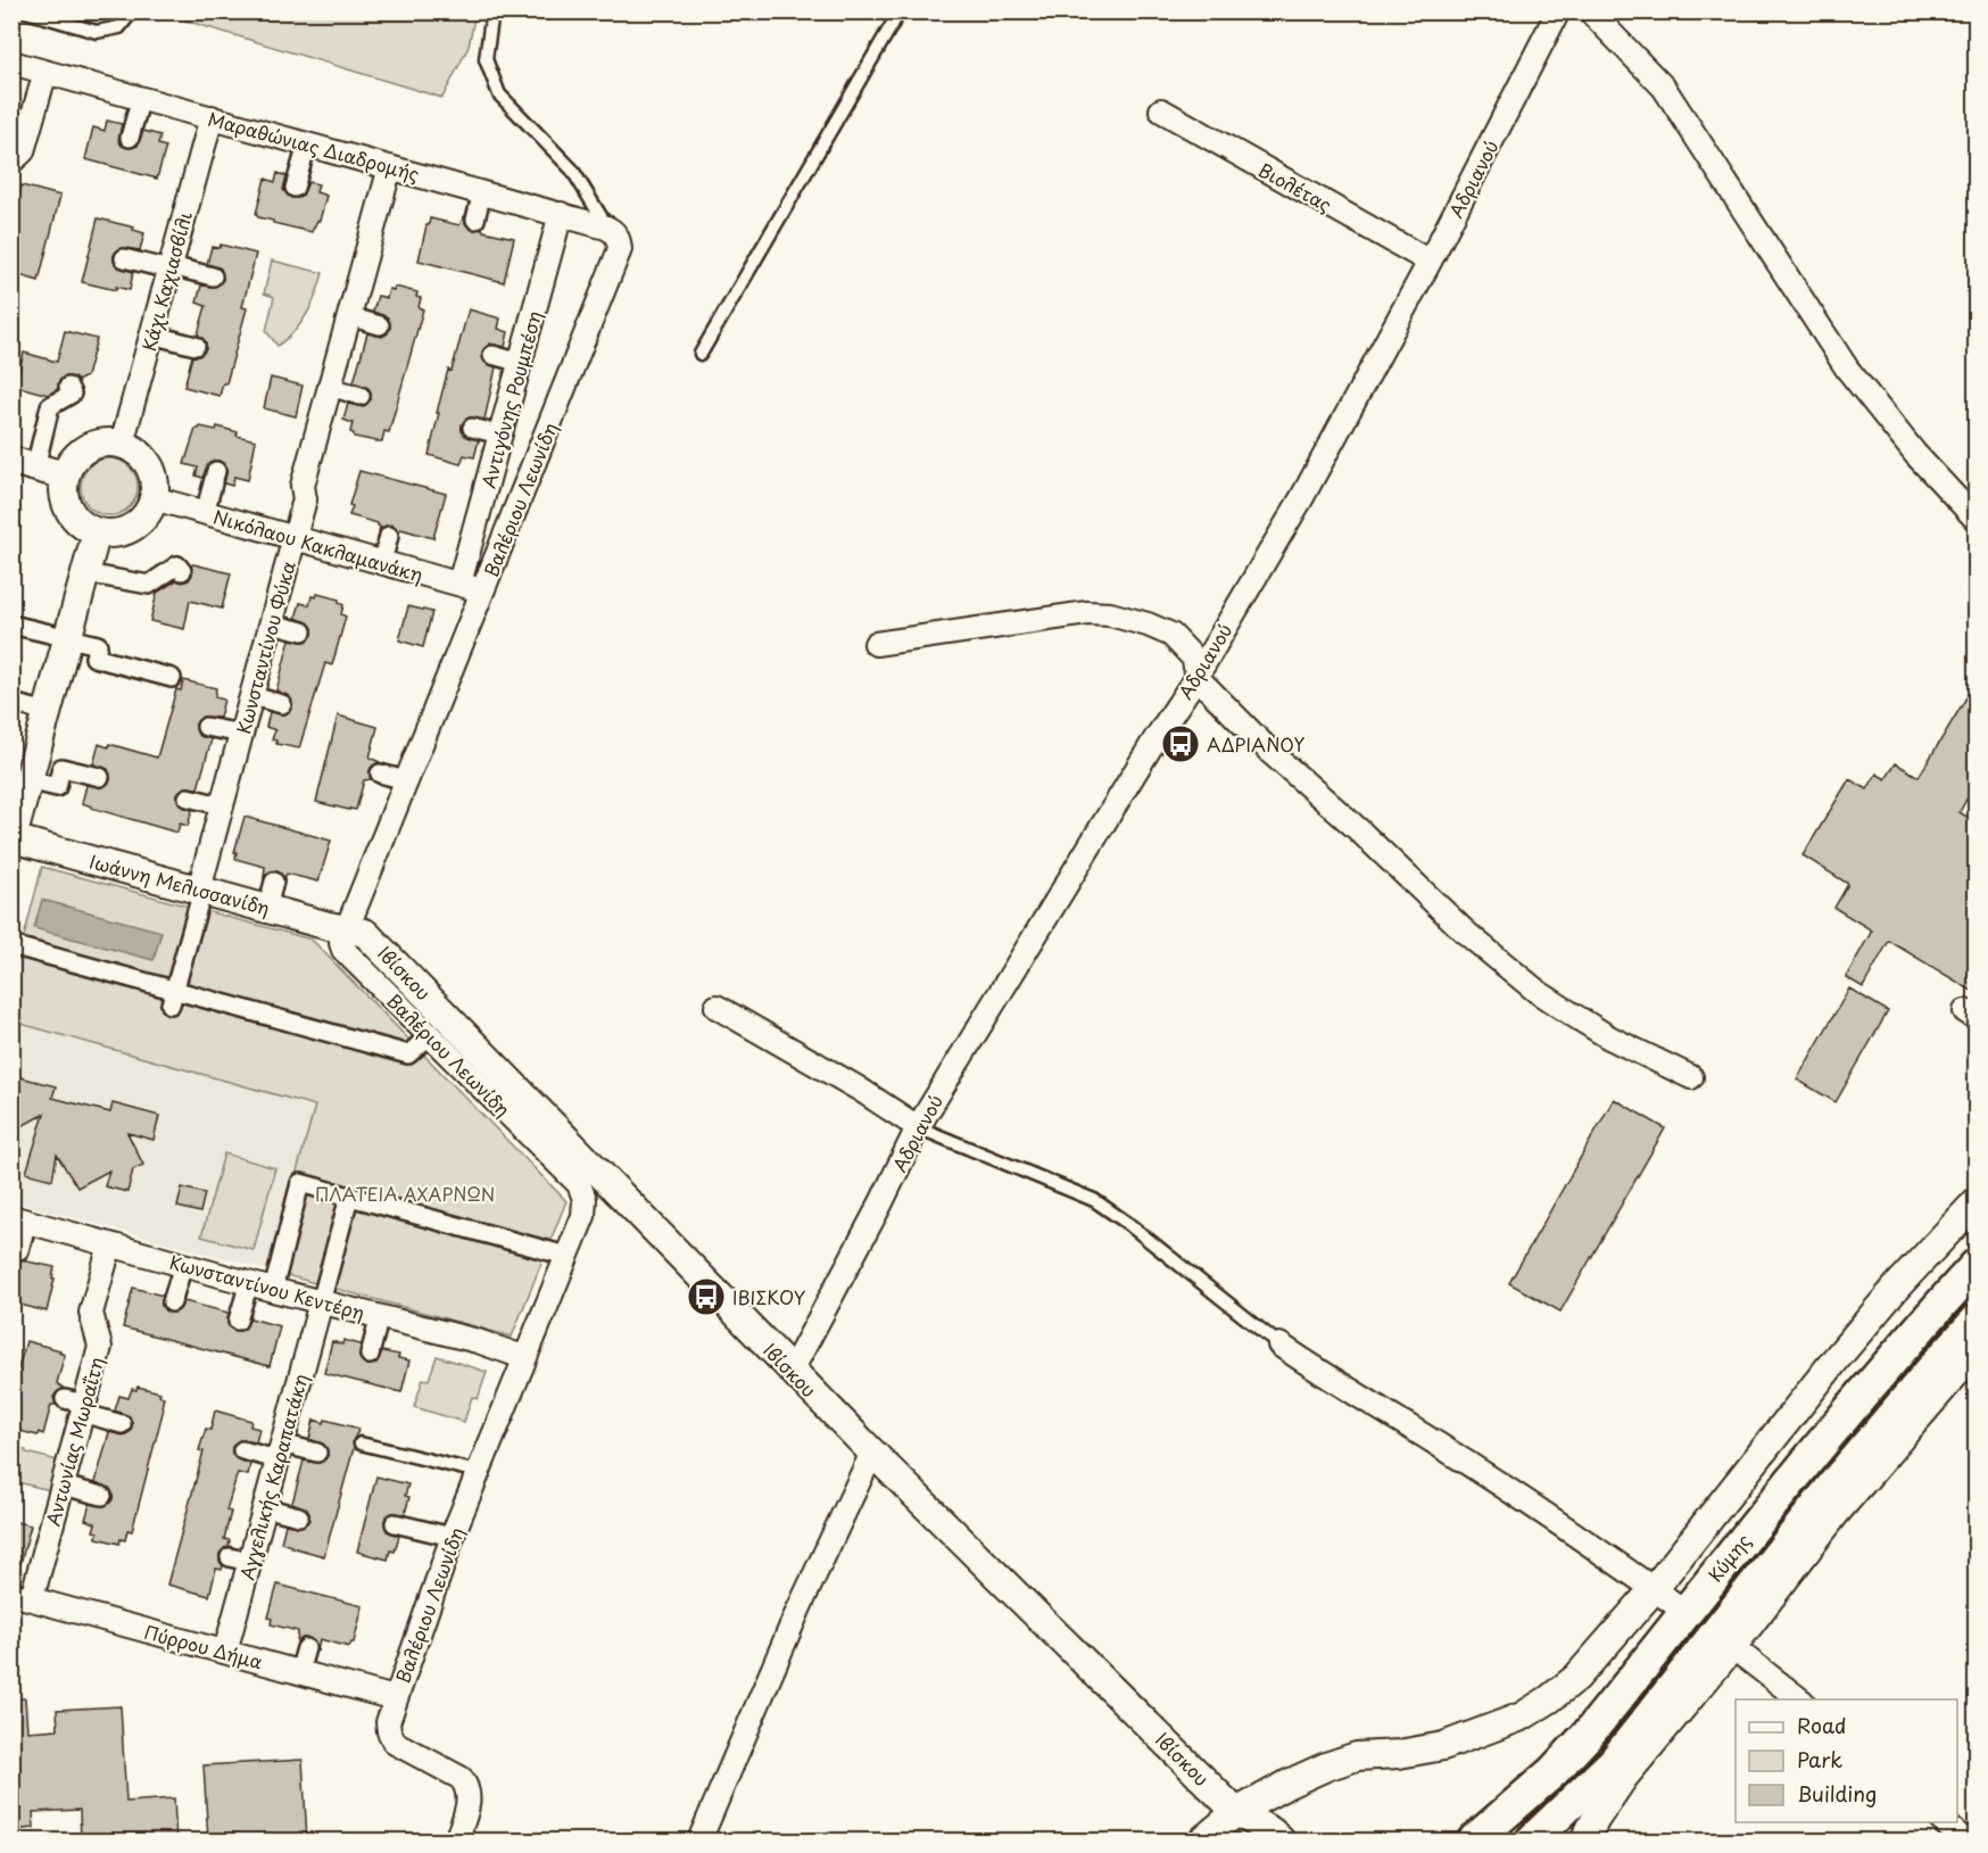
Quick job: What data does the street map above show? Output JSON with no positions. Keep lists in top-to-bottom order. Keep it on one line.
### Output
{"streets":{"main road":["Κύμης"],"street":["Μαραθώνιας Διαδρομής","Αδριανού","Βιολέτας","Κάχι Καχιασβίλι","Αντιγόνης Ρουμπέση","Βαλέριου Λεωνίδη","Νικόλαου Κακλαμανάκη","Κωνσταντίνου Φύκα","Ιωάννη Μελισσανίδη","Ιβίσκου","Κωνσταντίνου Κεντέρη","Αντωνίας Μωραΐτη","Αγγελικής Καραπατάκη","Πύρρου Δήμα"]},"crossings":[["Μαραθώνιας Διαδρομής","Κάχι Καχιασβίλι"],["Μαραθώνιας Διαδρομής","Αντιγόνης Ρουμπέση"],["Μαραθώνιας Διαδρομής","Βαλέριου Λεωνίδη"],["Μαραθώνιας Διαδρομής","Κωνσταντίνου Φύκα"],["Αδριανού","Βιολέτας"],["Αδριανού","Ιβίσκου"],["Κάχι Καχιασβίλι","Νικόλαου Κακλαμανάκη"],["Αντιγόνης Ρουμπέση","Νικόλαου Κακλαμανάκη"],["Βαλέριου Λεωνίδη","Νικόλαου Κακλαμανάκη"],["Βαλέριου Λεωνίδη","Ιωάννη Μελισσανίδη"],["Βαλέριου Λεωνίδη","Ιβίσκου"],["Βαλέριου Λεωνίδη","Κωνσταντίνου Κεντέρη"],["Βαλέριου Λεωνίδη","Πύρρου Δήμα"],["Νικόλαου Κακλαμανάκη","Κωνσταντίνου Φύκα"],["Κωνσταντίνου Φύκα","Ιωάννη Μελισσανίδη"],["Ιωάννη Μελισσανίδη","Ιβίσκου"],["Κωνσταντίνου Κεντέρη","Αντωνίας Μωραΐτη"],["Κωνσταντίνου Κεντέρη","Αγγελικής Καραπατάκη"],["Αντωνίας Μωραΐτη","Πύρρου Δήμα"],["Αγγελικής Καραπατάκη","Πύρρου Δήμα"]],"parks":["ΠΛΑΤΕΙΑ ΑΧΑΡΝΩΝ"],"places":{"bus stop":["ΑΔΡΙΑΝΟΥ","ΙΒΙΣΚΟΥ"]},"legend":["Road","Park","Building"]}
